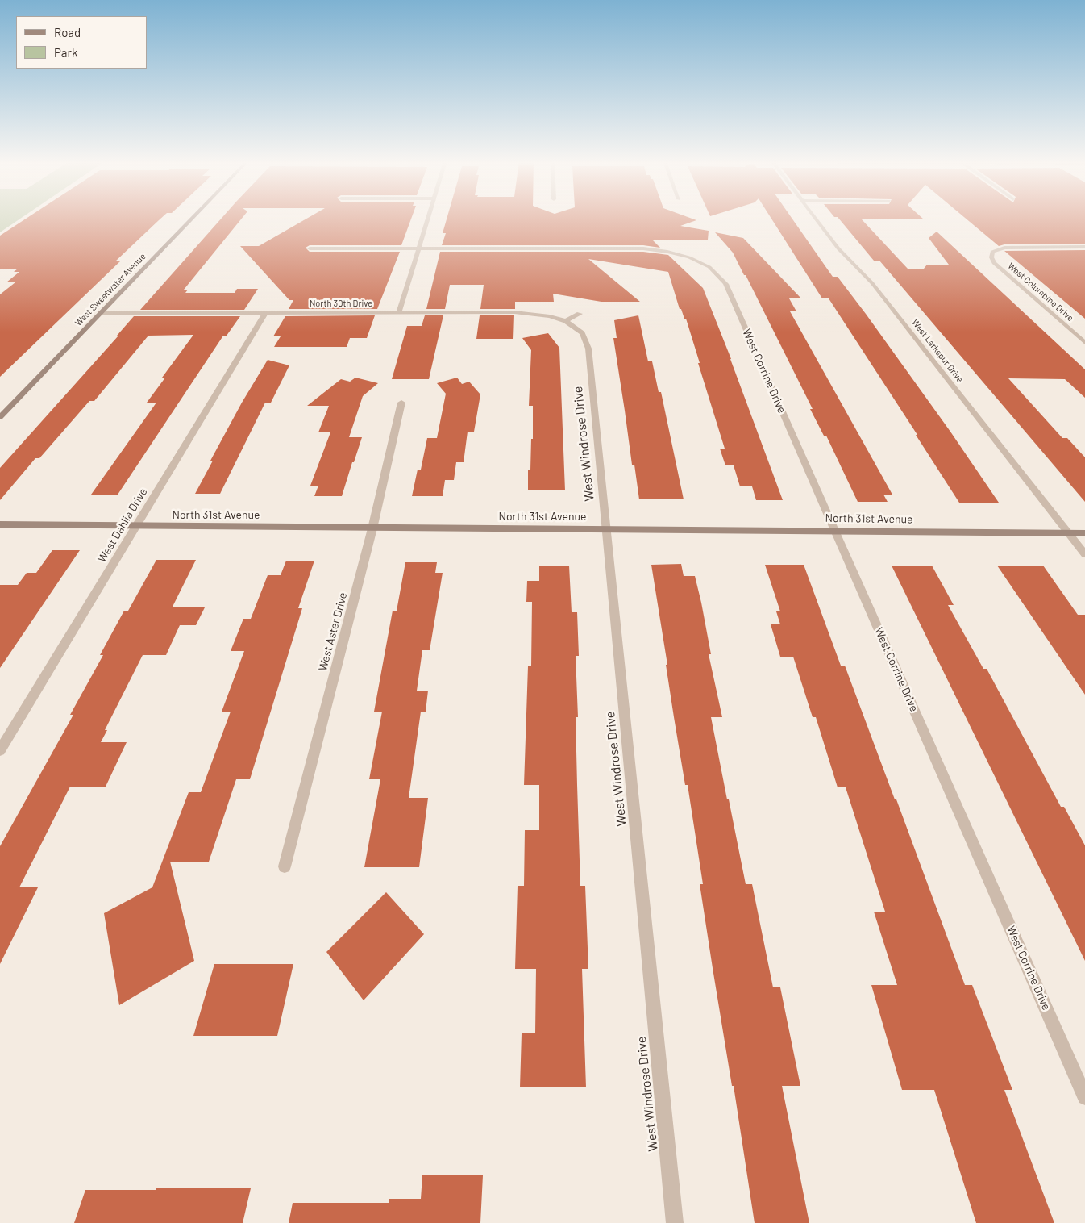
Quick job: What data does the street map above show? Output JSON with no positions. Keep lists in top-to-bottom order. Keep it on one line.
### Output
{"streets":{"street":["West Sweetwater Avenue","West Columbine Drive","North 30th Drive","West Larkspur Drive","West Corrine Drive","West Windrose Drive","North 31st Avenue","West Dahlia Drive","West Aster Drive"]},"crossings":[["West Sweetwater Avenue","North 30th Drive"],["North 30th Drive","West Windrose Drive"],["North 30th Drive","West Dahlia Drive"],["West Larkspur Drive","North 31st Avenue"],["West Corrine Drive","North 31st Avenue"],["West Windrose Drive","North 31st Avenue"],["North 31st Avenue","West Dahlia Drive"],["North 31st Avenue","West Aster Drive"]],"legend":["Road","Park"]}
